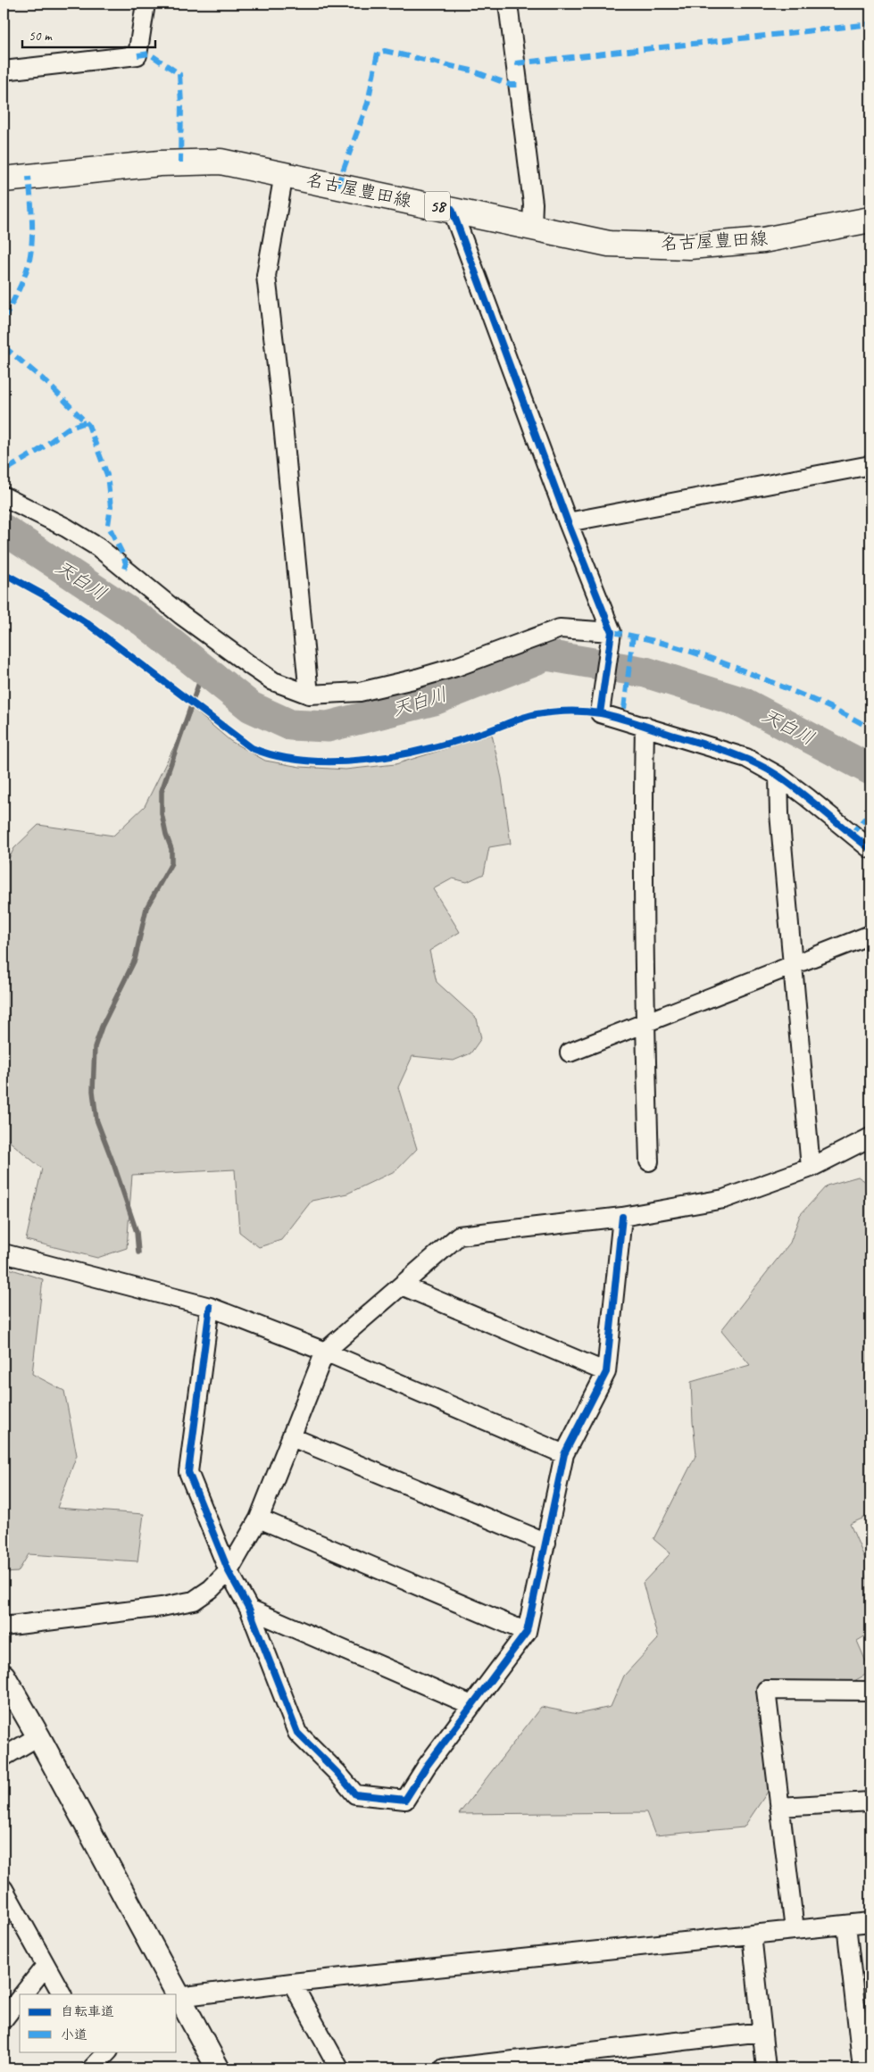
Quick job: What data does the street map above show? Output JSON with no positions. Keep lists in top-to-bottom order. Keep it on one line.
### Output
{"streets":{"main road":["名古屋豊田線","58"]},"water":["天白川"],"legend":["自転車道","小道"],"scale_bar":"50 m"}
